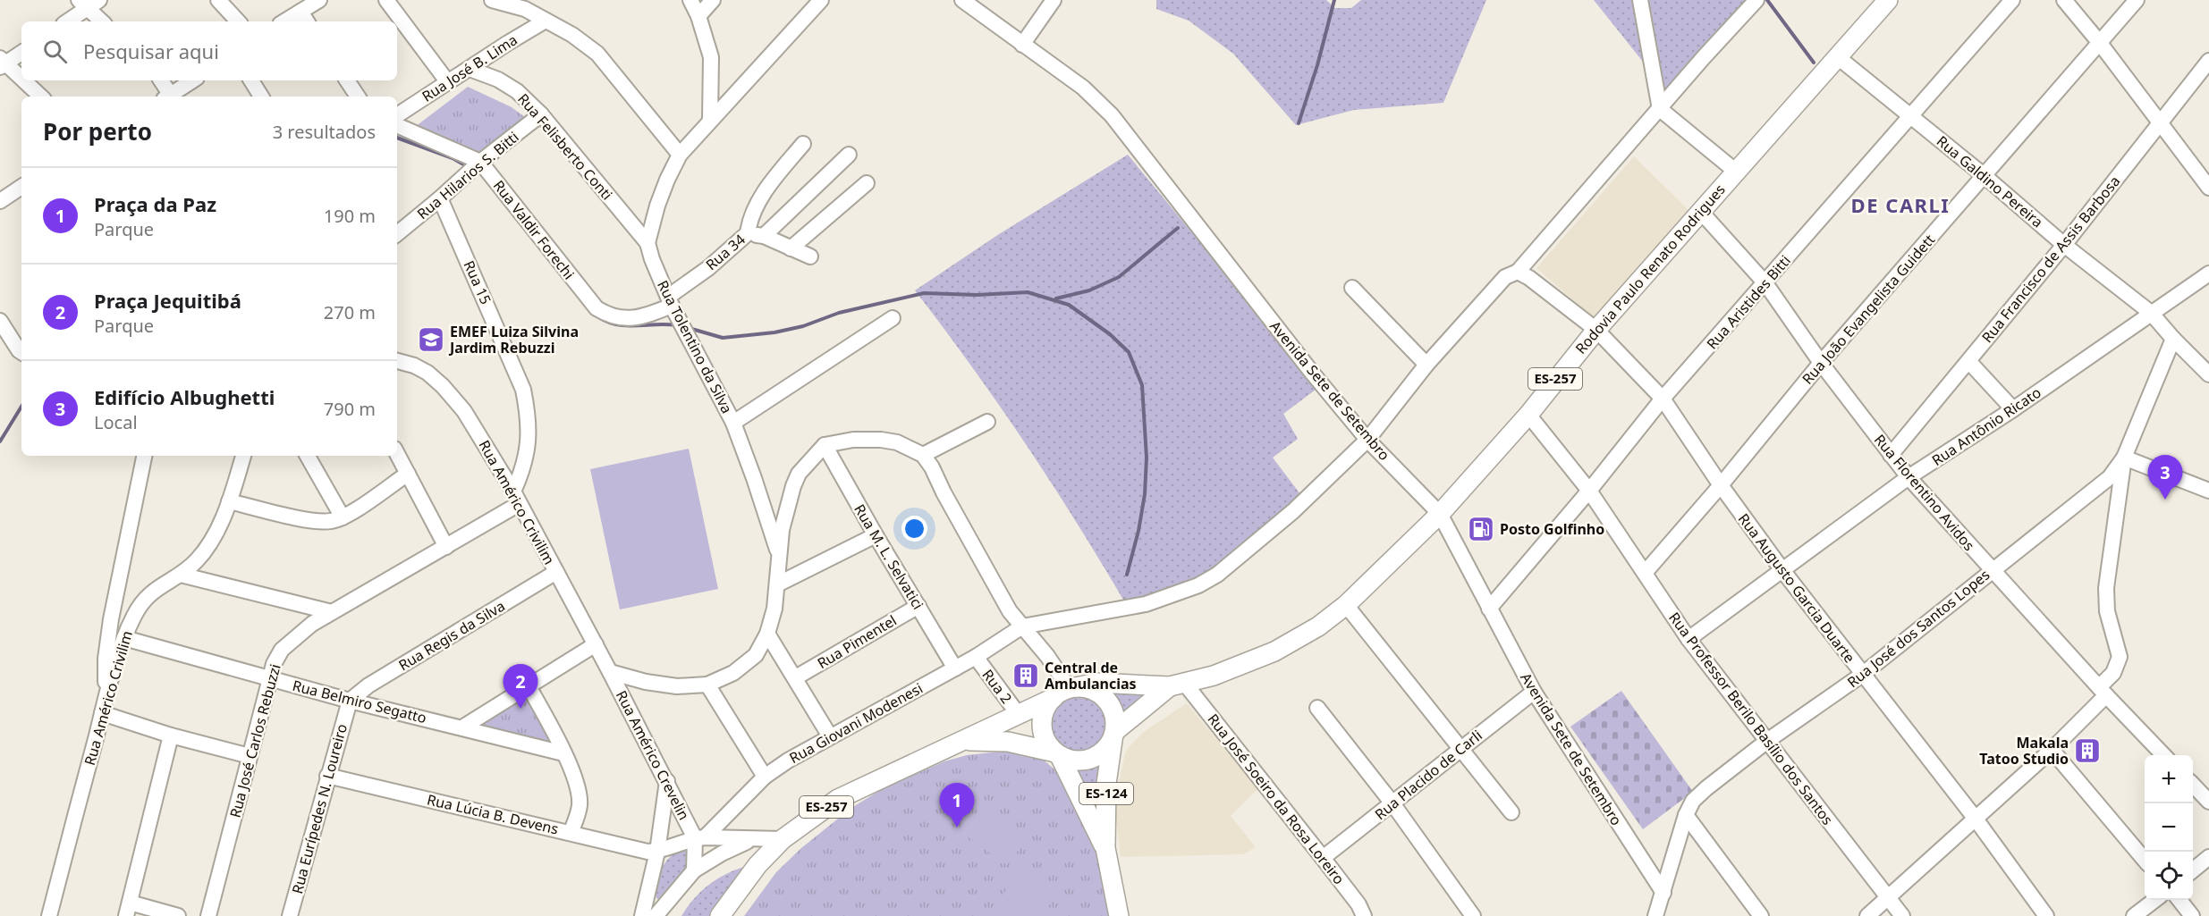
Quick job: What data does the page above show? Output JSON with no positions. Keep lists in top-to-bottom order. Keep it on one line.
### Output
{"streets":{"main road":["Rodovia Paulo Renato Rodrigues","ES-257","ES-124"],"street":["Rua José B. Lima","Rua Felisberto Conti","Rua Hilarios S. Bitti","Rua Galdino Pereira","Rua Valdir Forechi","Rua 34","Rua Francisco de Assis Barbosa","Rua 15","Rua Aristides Bitti","Rua João Evangelista Guidett","Rua Tolentino da Silva","Avenida Sete de Setembro","Rua Antônio Ricato","Rua Florentino Avidos","Rua Américo Crivilim","Rua M. L. Selvatici","Rua Augusto Garcia Duarte","Rua José dos Santos Lopes","Rua Regis da Silva","Rua Pimentel","Rua 2","Rua Belmiro Segatto","Rua Professor Berilo Basílio dos Santos","Rua Giovani Modenesi","Rua José Carlos Rebuzzi","Rua Américo Crevelin","Rua Placido de Carli","Rua José Soeiro da Rosa Loreiro","Rua Eurípedes N. Loureiro","Rua Lúcia B. Devens"]},"crossings":[["Rua José B. Lima","Rua Felisberto Conti"],["Rua Felisberto Conti","Rua Hilarios S. Bitti"],["Rua Felisberto Conti","Rua Tolentino da Silva"],["Rua Hilarios S. Bitti","Rua Valdir Forechi"],["Rua Hilarios S. Bitti","Rua 15"],["Rua Galdino Pereira","Rua Francisco de Assis Barbosa"],["Rua Galdino Pereira","Rodovia Paulo Renato Rodrigues"],["Rua Galdino Pereira","Rua Aristides Bitti"],["Rua Galdino Pereira","Rua João Evangelista Guidett"],["Rua Galdino Pereira","Rua Antônio Ricato"],["Rua Valdir Forechi","Rua 34"],["Rua Valdir Forechi","Rua Tolentino da Silva"],["Rua 34","Rua Tolentino da Silva"],["Rua Francisco de Assis Barbosa","Rua Florentino Avidos"],["Rodovia Paulo Renato Rodrigues","ES-257"],["Rodovia Paulo Renato Rodrigues","Avenida Sete de Setembro"],["Rodovia Paulo Renato Rodrigues","Rua Florentino Avidos"],["Rodovia Paulo Renato Rodrigues","Rua Augusto Garcia Duarte"],["Rodovia Paulo Renato Rodrigues","Rua Professor Berilo Basílio dos Santos"],["Rodovia Paulo Renato Rodrigues","Rua José Soeiro da Rosa Loreiro"],["Rua 15","Rua Américo Crivilim"],["Rua 15","Rua José Carlos Rebuzzi"],["Rua Aristides Bitti","Avenida Sete de Setembro"],["Rua Aristides Bitti","Rua Florentino Avidos"],["Rua Aristides Bitti","Rua Augusto Garcia Duarte"],["Rua Aristides Bitti","Rua Professor Berilo Basílio dos Santos"],["Rua João Evangelista Guidett","Rua Florentino Avidos"],["Rua João Evangelista Guidett","Rua Augusto Garcia Duarte"],["Rua João Evangelista Guidett","Rua Professor Berilo Basílio dos Santos"],["ES-257","Rua 2"],["ES-257","ES-124"],["ES-257","Rua José Soeiro da Rosa Loreiro"],["Avenida Sete de Setembro","Rua José dos Santos Lopes"],["Avenida Sete de Setembro","Rua Placido de Carli"],["Rua Antônio Ricato","Rua Florentino Avidos"],["Rua Antônio Ricato","Rua Augusto Garcia Duarte"],["Rua Antônio Ricato","Rua Professor Berilo Basílio dos Santos"],["Rua Florentino Avidos","Rua José dos Santos Lopes"],["Rua Américo Crivilim","Rua Regis da Silva"],["Rua Américo Crivilim","Rua Belmiro Segatto"],["Rua Américo Crivilim","Rua José Carlos Rebuzzi"],["Rua Américo Crivilim","Rua Américo Crevelin"],["Rua M. L. Selvatici","Rua Pimentel"],["Rua M. L. Selvatici","Rua Giovani Modenesi"],["Rua Augusto Garcia Duarte","Rua José dos Santos Lopes"],["Rua José dos Santos Lopes","Rua Professor Berilo Basílio dos Santos"],["Rua Regis da Silva","Rua Belmiro Segatto"],["Rua Regis da Silva","Rua Eurípedes N. Loureiro"],["Rua 2","Rua Giovani Modenesi"],["Rua Belmiro Segatto","Rua José Carlos Rebuzzi"],["Rua Belmiro Segatto","Rua Eurípedes N. Loureiro"],["Rua Giovani Modenesi","Rua Américo Crevelin"],["Rua Placido de Carli","Rua José Soeiro da Rosa Loreiro"],["Rua Eurípedes N. Loureiro","Rua Lúcia B. Devens"]],"districts":["DE CARLI"],"places":{"school or university":["EMEF Luiza Silvina Jardim Rebuzzi"],"fuel station":["Posto Golfinho"],"building":["Central de Ambulancias","Makala Tatoo Studio"]},"page":{"search":"Pesquisar aqui","heading":["Por perto","3 resultados"],"list":[{"mark":"1","name":"Praça da Paz","note":"Parque","value":"190 m"},{"mark":"2","name":"Praça Jequitibá","note":"Parque","value":"270 m"},{"mark":"3","name":"Edifício Albughetti","note":"Local","value":"790 m"}],"pins":["3","2","1"],"map_buttons":["+","−"]}}
